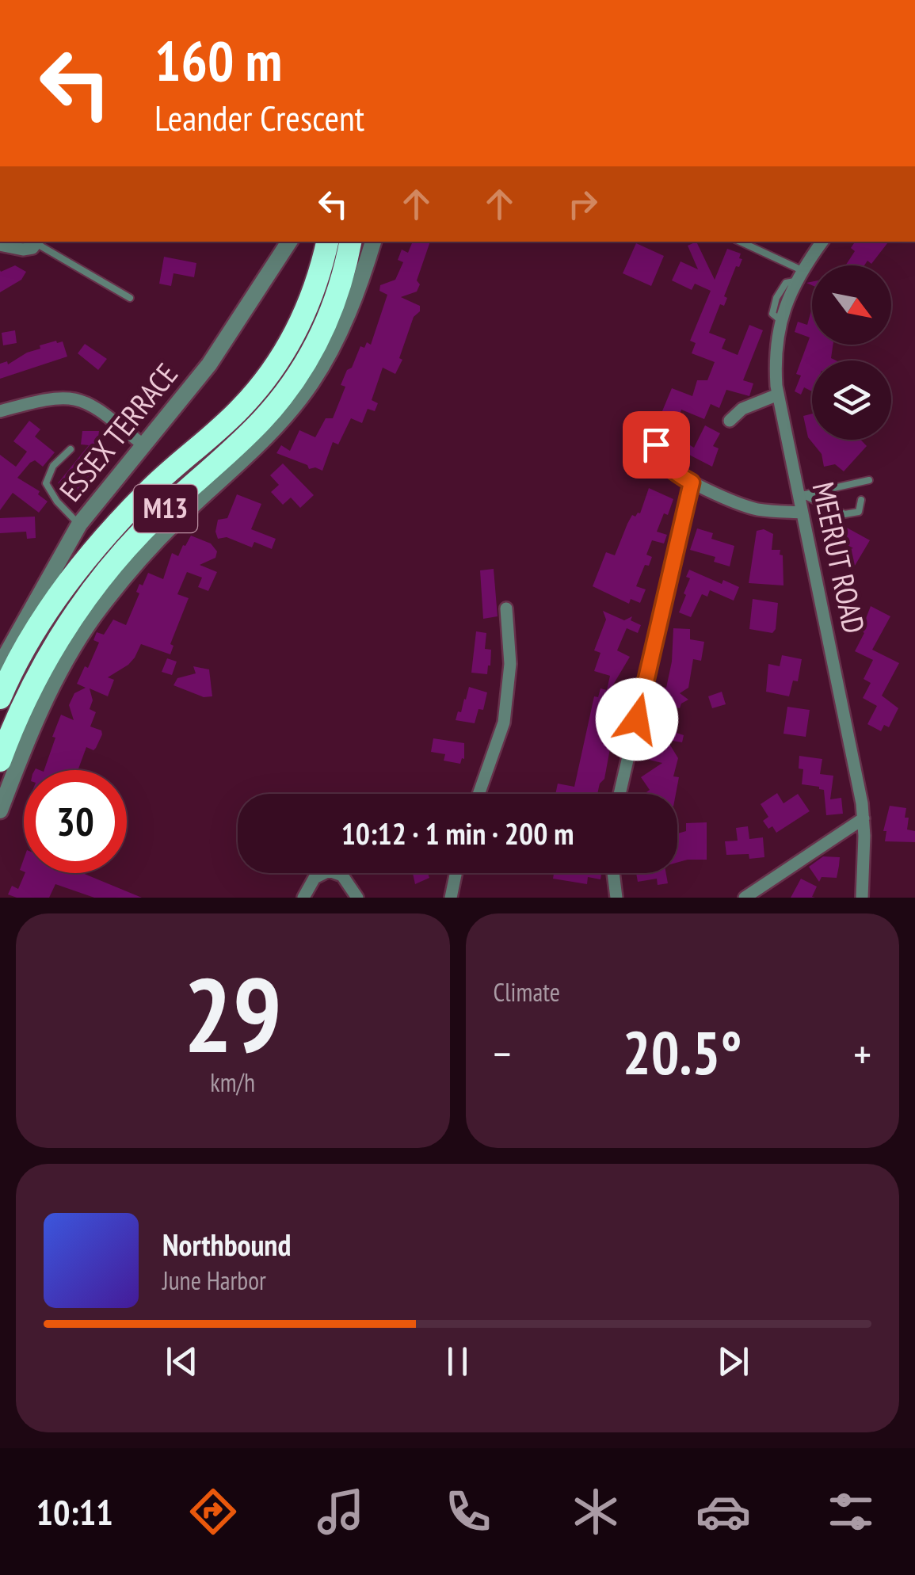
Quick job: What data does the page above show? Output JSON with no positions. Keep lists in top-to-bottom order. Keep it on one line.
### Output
{"streets":{"highway":["M13"],"street":["ESSEX TERRACE","MEERUT ROAD"]},"north":"bottom right","page":{"turn":["160 m","Leander Crescent"],"limit":"30","trip":"10:12 · 1 min · 200 m","tile":[["29","km/h"],"Climate"],"heat":["−","20.5°","+"],"song":["Northbound","June Harbor"],"tabs":"10:11"}}
